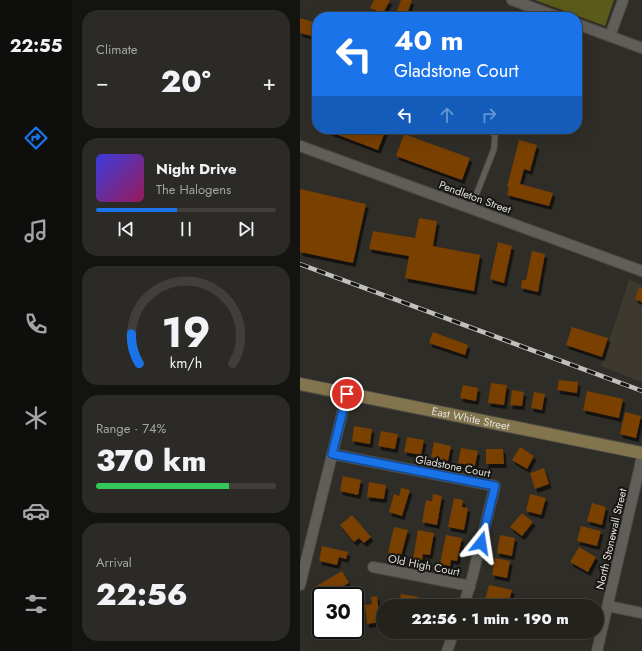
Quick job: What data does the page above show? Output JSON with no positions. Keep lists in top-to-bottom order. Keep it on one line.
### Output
{"streets":{"street":["Pendleton Street","East White Street","Gladstone Court","North Stonewall Street","Old High Court"]},"crossings":[["Gladstone Court","Old High Court"]],"page":{"tabs":"22:55","tile":["Climate",["Range · 74%","370 km"],["Arrival","22:56"]],"turn":["40 m","Gladstone Court"],"heat":["−","20°","+"],"song":["Night Drive","The Halogens"],"limit":"30","trip":"22:56 · 1 min · 190 m","gauge":["19","km/h"]}}
